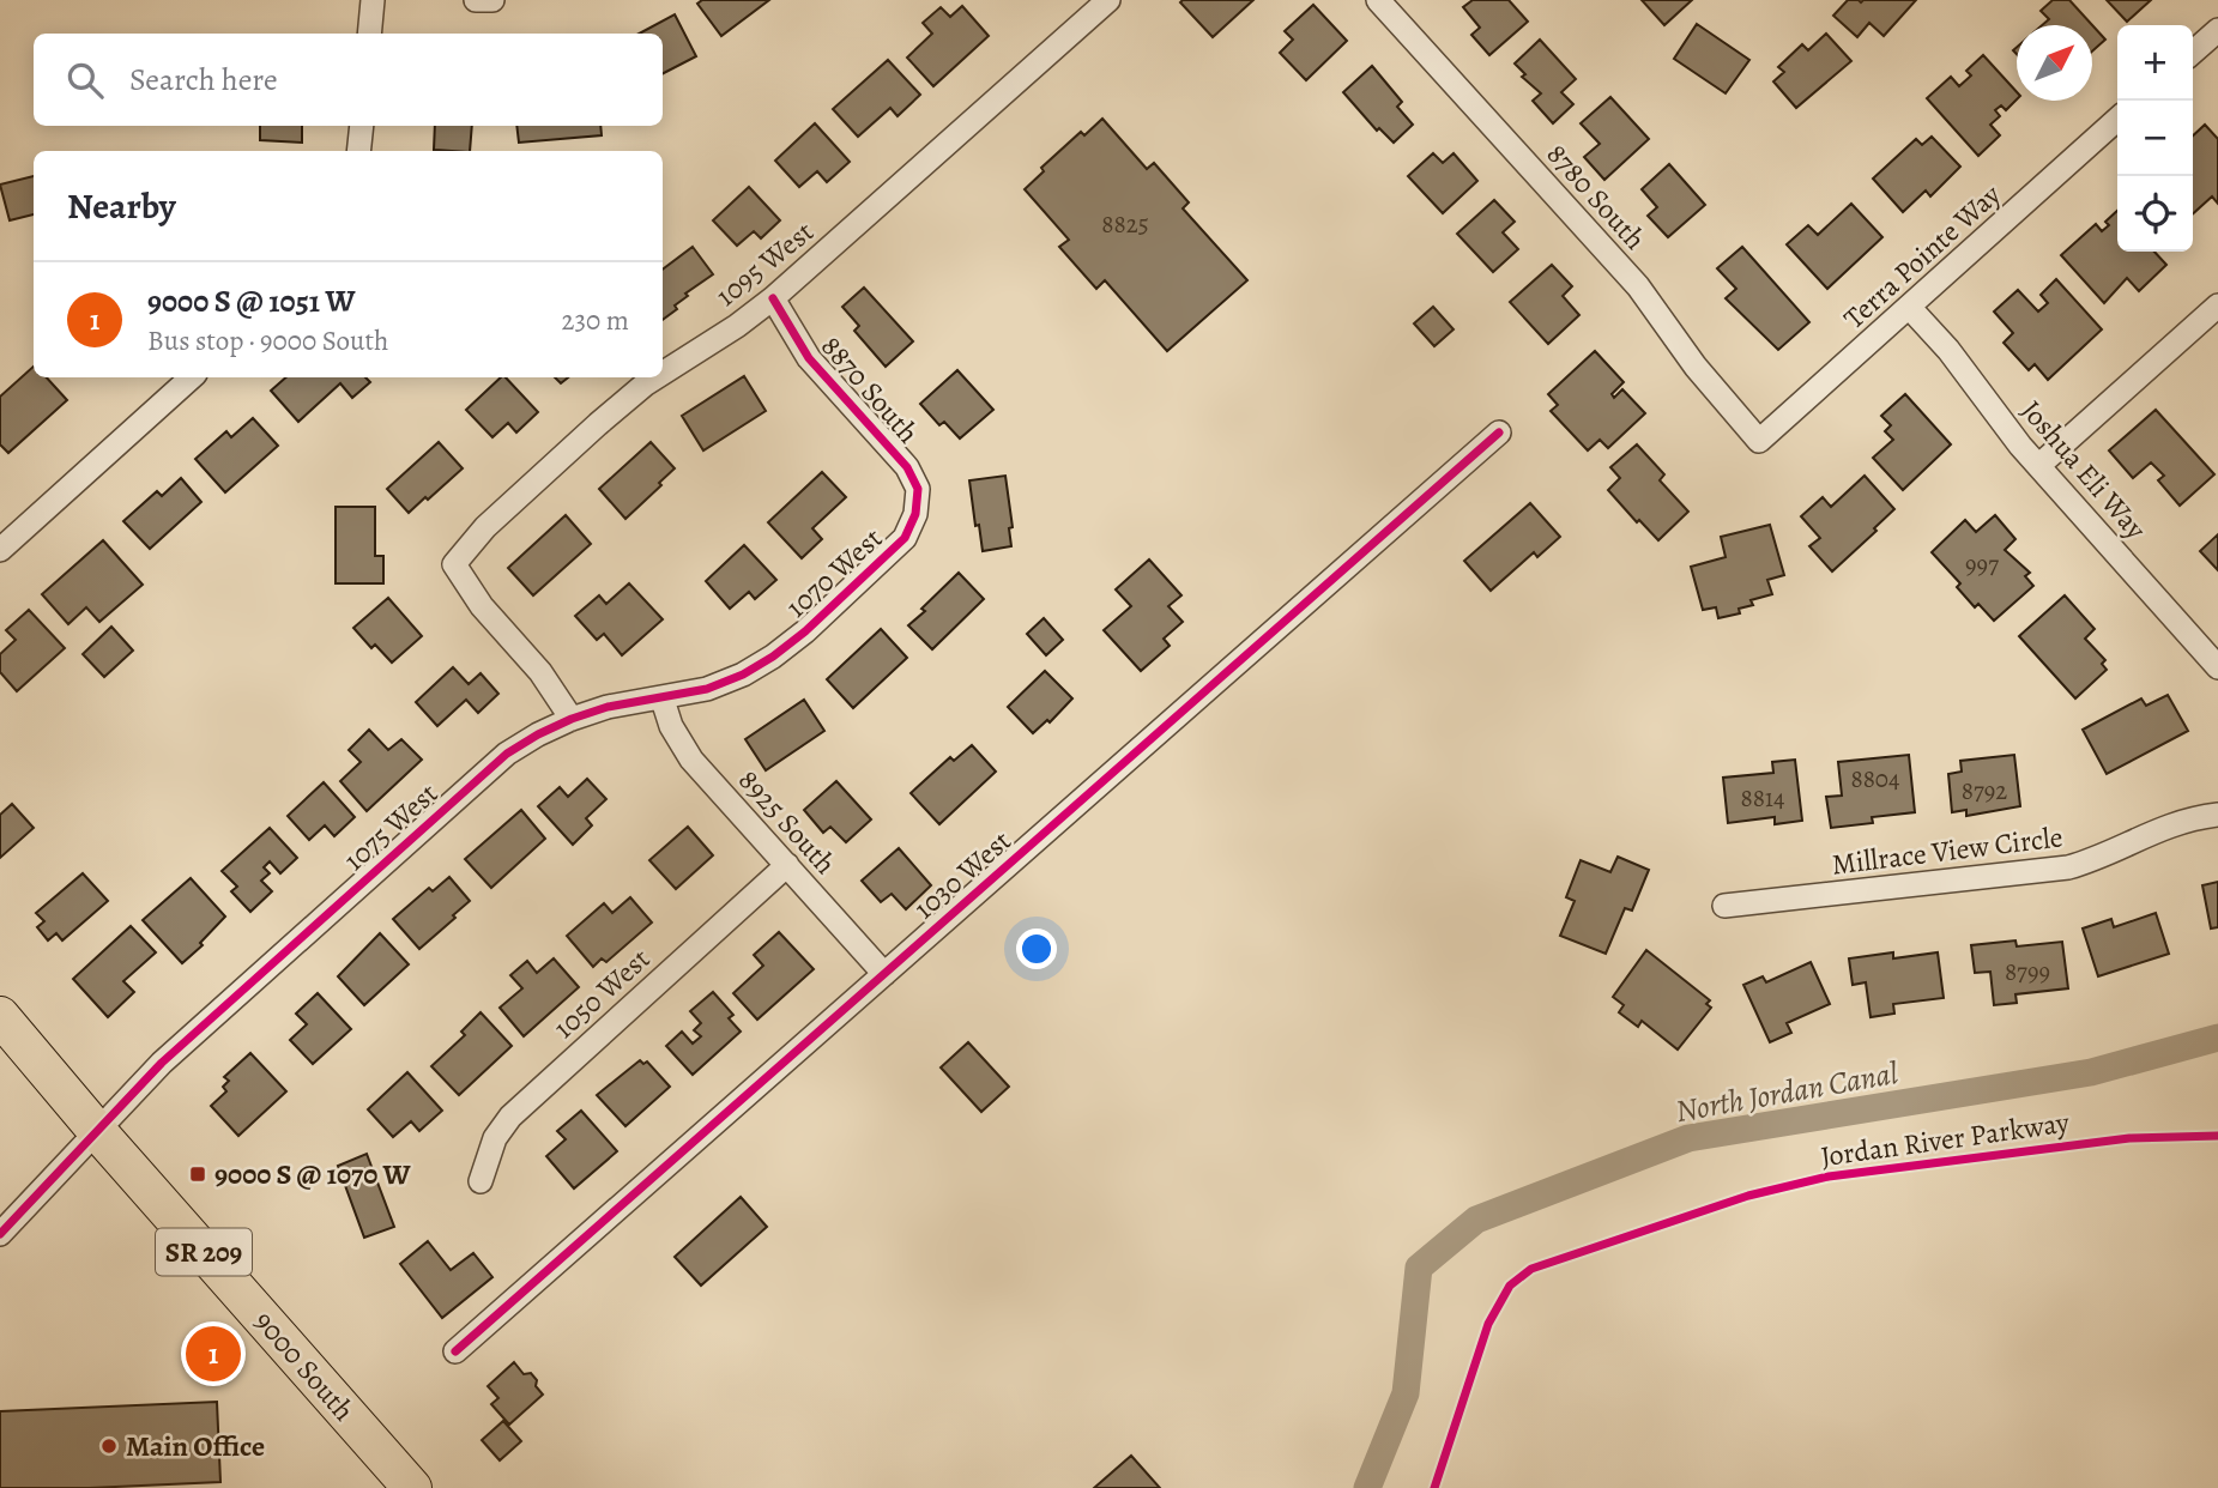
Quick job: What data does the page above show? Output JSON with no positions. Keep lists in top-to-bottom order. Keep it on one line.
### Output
{"streets":{"main road":["SR 209","9000 South"],"street":["8780 South","Terra Pointe Way","1095 West","8870 South","Joshua Eli Way","1070 West","8925 South","1075 West","Millrace View Circle","1030 West","1050 West"],"cycle path":["Jordan River Parkway"]},"crossings":[["8780 South","Terra Pointe Way"],["Terra Pointe Way","Joshua Eli Way"],["1095 West","8870 South"],["1095 West","1075 West"],["8870 South","1070 West"],["1070 West","1075 West"],["8925 South","1075 West"],["8925 South","1030 West"],["8925 South","1050 West"],["1075 West","9000 South"]],"water":["North Jordan Canal"],"places":{"transit":["9000 S @ 1070 W"],"other":["Main Office"]},"house_numbers":["8825","997","8804","8792","8814","8799"],"north":"top right","page":{"map_buttons":["+","−"],"search":"Search here","heading":"Nearby","list":[{"mark":"1","name":"9000 S @ 1051 W","note":"Bus stop · 9000 South","value":"230 m"}],"pins":"1"}}
